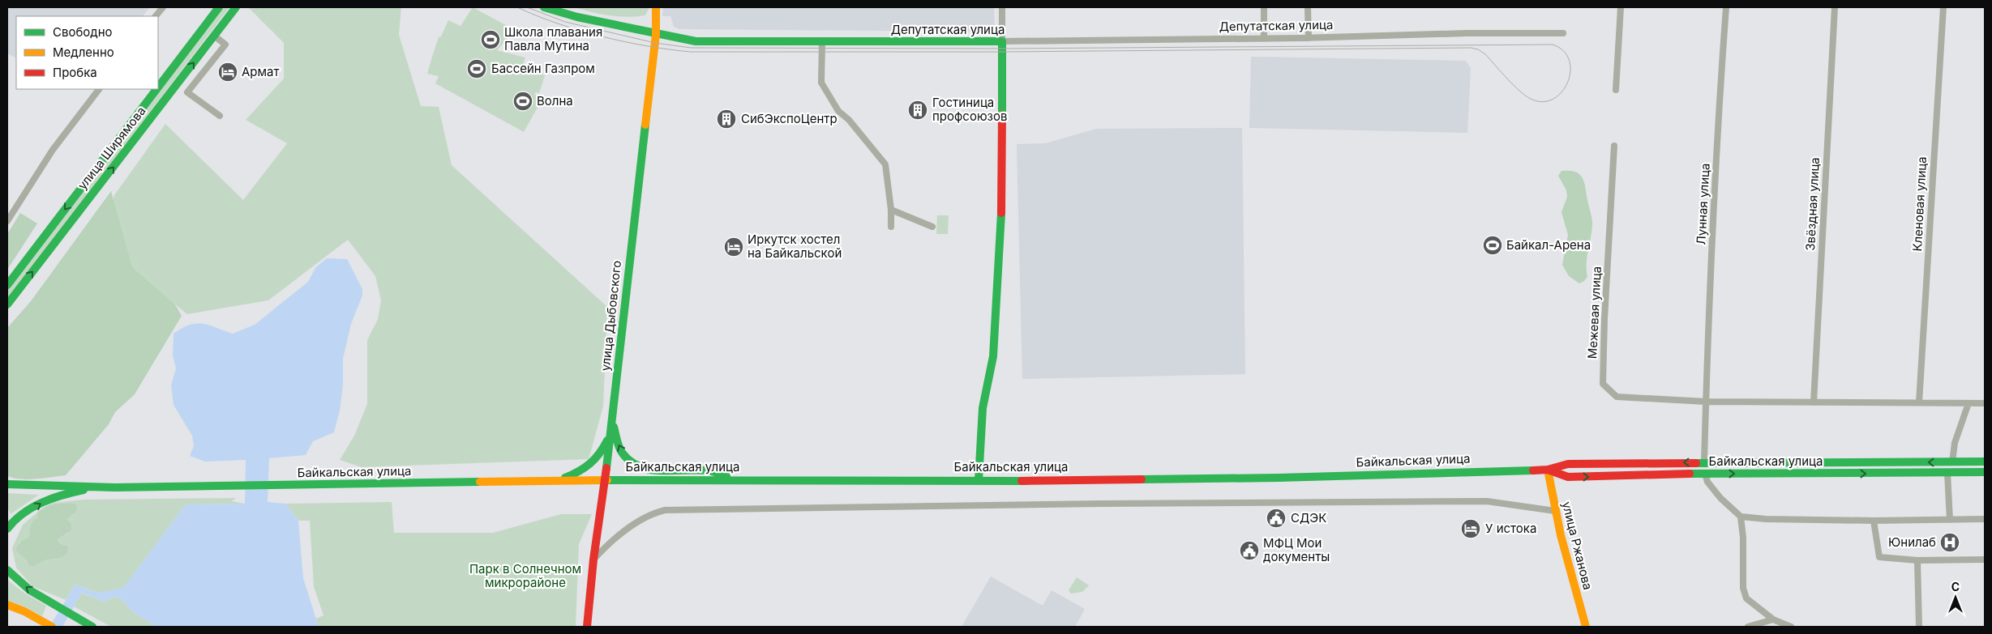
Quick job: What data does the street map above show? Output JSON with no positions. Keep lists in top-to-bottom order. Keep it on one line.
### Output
{"streets":{"main road":["Депутатская улица","улица Ширямова","улица Дыбовского","Байкальская улица","улица Ржанова"],"street":["Лунная улица","Звёздная улица","Кленовая улица","Межевая улица"]},"crossings":[["Депутатская улица","улица Дыбовского"],["Лунная улица","Межевая улица"],["Лунная улица","Байкальская улица"],["улица Дыбовского","Байкальская улица"],["Байкальская улица","улица Ржанова"]],"parks":["Парк в Солнечном микрорайоне"],"places":{"sports":["Школа плавания Павла Мутина","Бассейн Газпром","Волна","Байкал-Арена"],"hotel":["Армат","Иркутск хостел на Байкальской","У истока"],"building":["Гостиница профсоюзов","СибЭкспоЦентр"],"public building":["СДЭК","МФЦ Мои документы"],"hospital":["Юнилаб"]},"legend":["Свободно","Медленно","Пробка"],"north":"top"}
